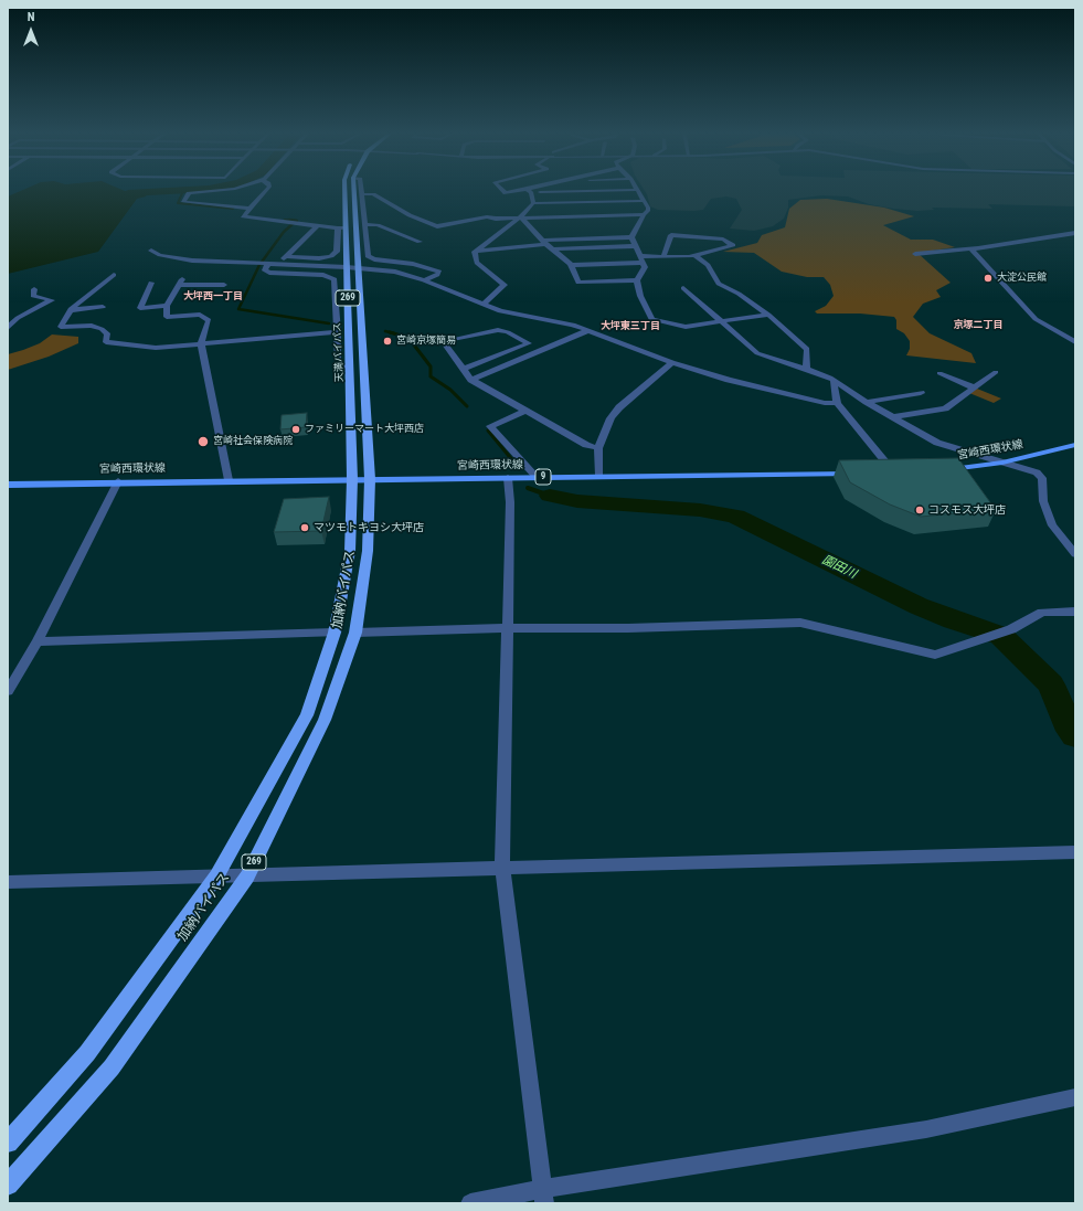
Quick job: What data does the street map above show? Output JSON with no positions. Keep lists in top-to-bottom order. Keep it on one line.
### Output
{"streets":{"highway":["269","天満バイパス","加納バイパス"],"main road":["宮崎西環状線","9"]},"crossings":[["天満バイパス","宮崎西環状線"],["天満バイパス","加納バイパス"],["宮崎西環状線","加納バイパス"]],"districts":["大坪西一丁目","京塚二丁目","大坪東三丁目"],"water":["園田川"],"places":["大淀公民館","宮崎京塚簡易","ファミリーマート大坪西店","宮崎社会保険病院","コスモス大坪店","マツモトキヨシ大坪店"],"north":"top"}
